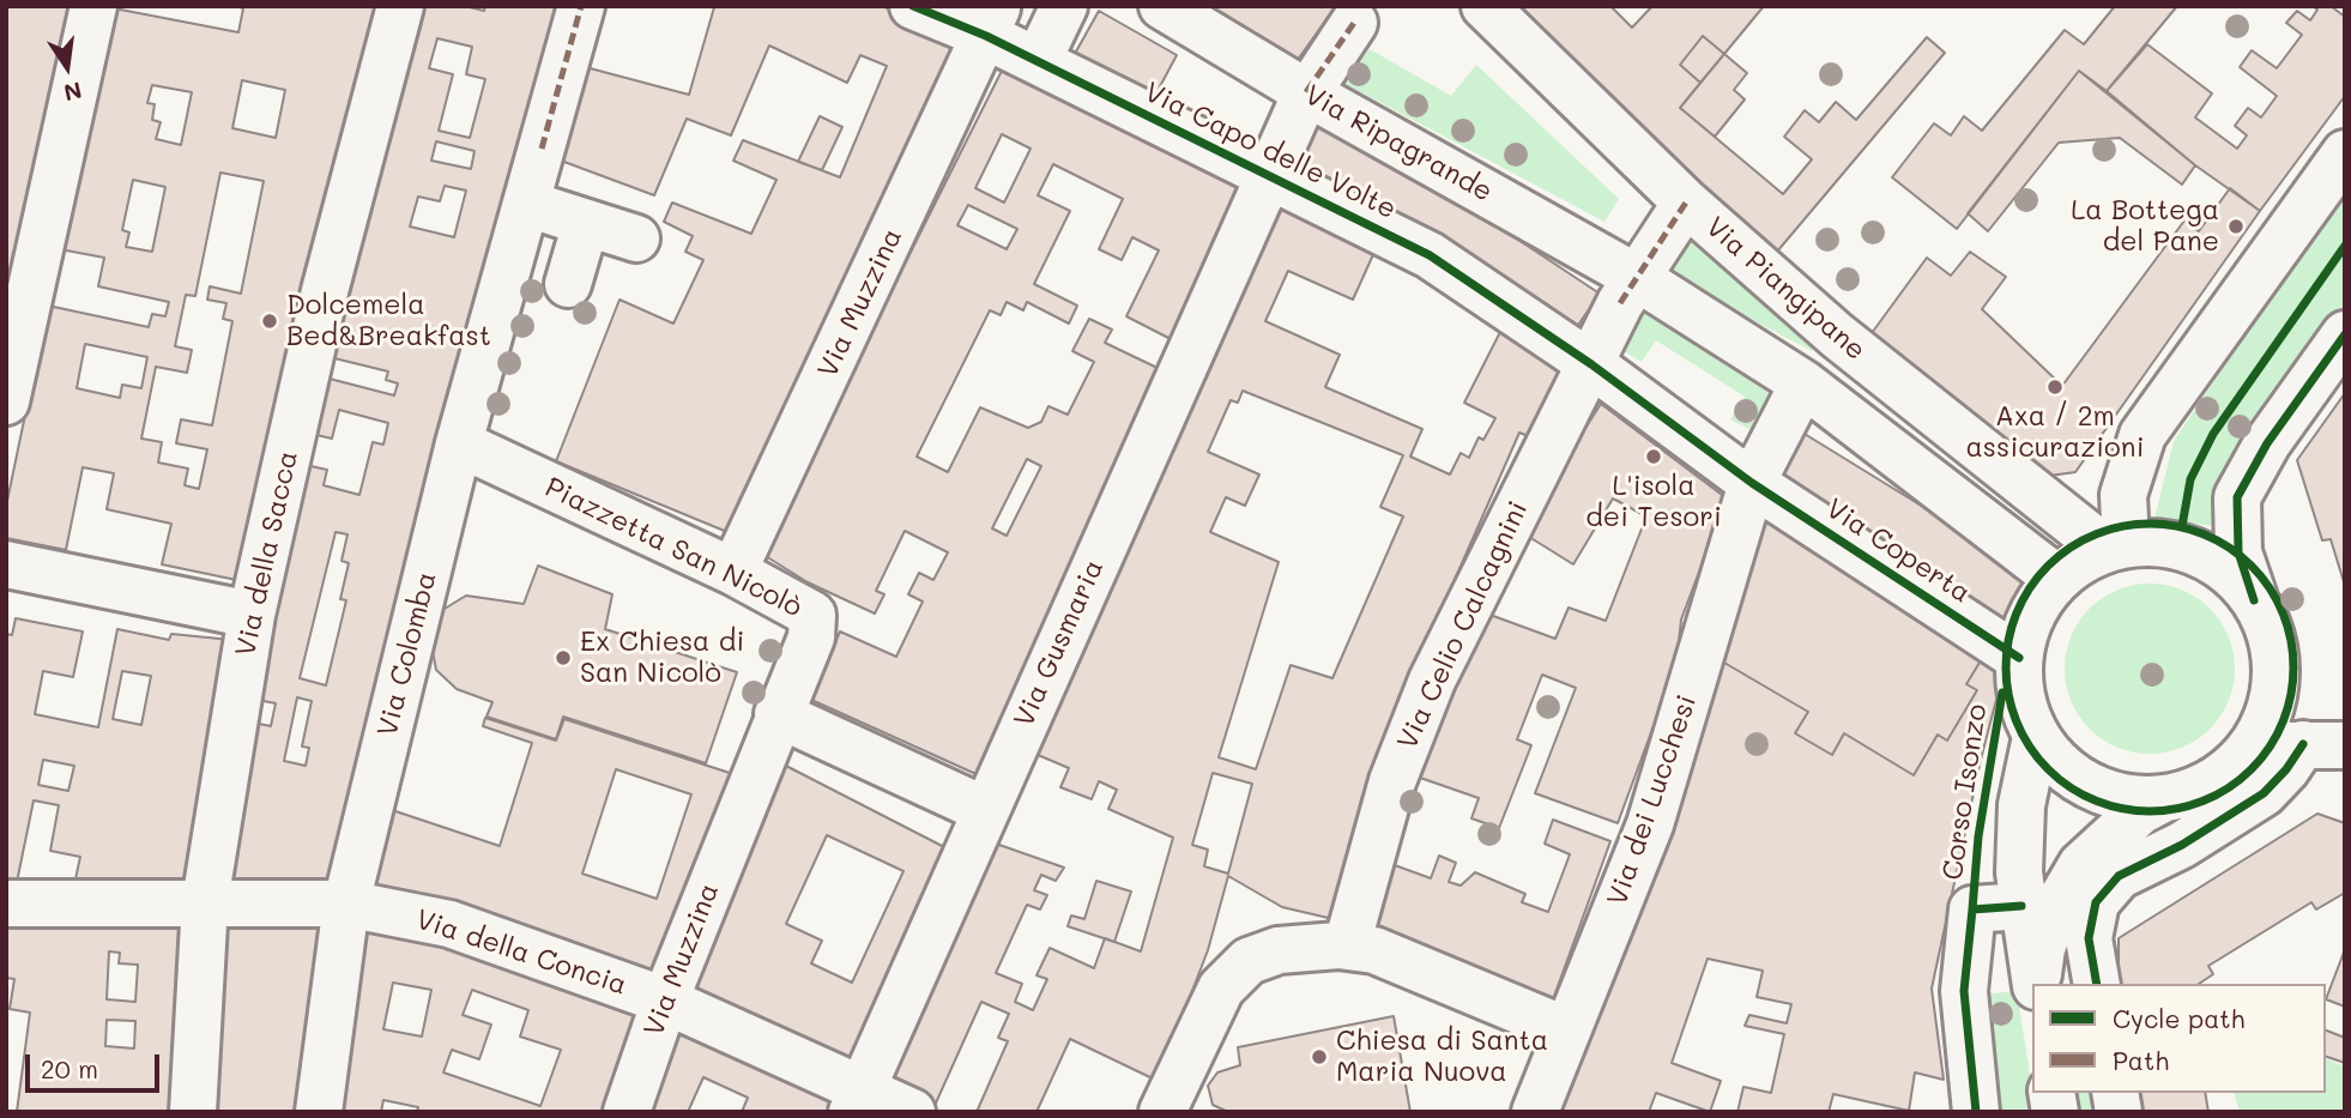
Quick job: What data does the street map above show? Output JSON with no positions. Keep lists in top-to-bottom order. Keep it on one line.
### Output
{"streets":{"street":["Via Ripagrande","Via Capo delle Volte","Via Piangipane","Via Muzzina","Piazzetta San Nicolò","Via Coperta","Via della Sacca","Via Celio Calcagnini","Via Gusmaria","Via Colomba","Corso Isonzo","Via dei Lucchesi","Via della Concia"]},"crossings":[["Via Ripagrande","Via Celio Calcagnini"],["Via Ripagrande","Via Gusmaria"],["Via Ripagrande","Via dei Lucchesi"],["Via Capo delle Volte","Via Muzzina"],["Via Capo delle Volte","Via Coperta"],["Via Capo delle Volte","Via Celio Calcagnini"],["Via Capo delle Volte","Via Gusmaria"],["Via Capo delle Volte","Via dei Lucchesi"],["Via Piangipane","Via Coperta"],["Via Piangipane","Via Celio Calcagnini"],["Via Piangipane","Corso Isonzo"],["Via Muzzina","Piazzetta San Nicolò"],["Via Muzzina","Via della Concia"],["Piazzetta San Nicolò","Via Colomba"],["Via Coperta","Corso Isonzo"],["Via Coperta","Via dei Lucchesi"],["Via della Sacca","Via della Concia"],["Via Gusmaria","Via della Concia"],["Via Colomba","Via della Concia"]],"places":["La Bottega del Pane","Dolcemela Bed&Breakfast","Axa / 2m assicurazioni","L'isola dei Tesori","Ex Chiesa di San Nicolò","Chiesa di Santa Maria Nuova"],"legend":["Cycle path","Path"],"scale_bar":"20 m","north":"bottom"}
